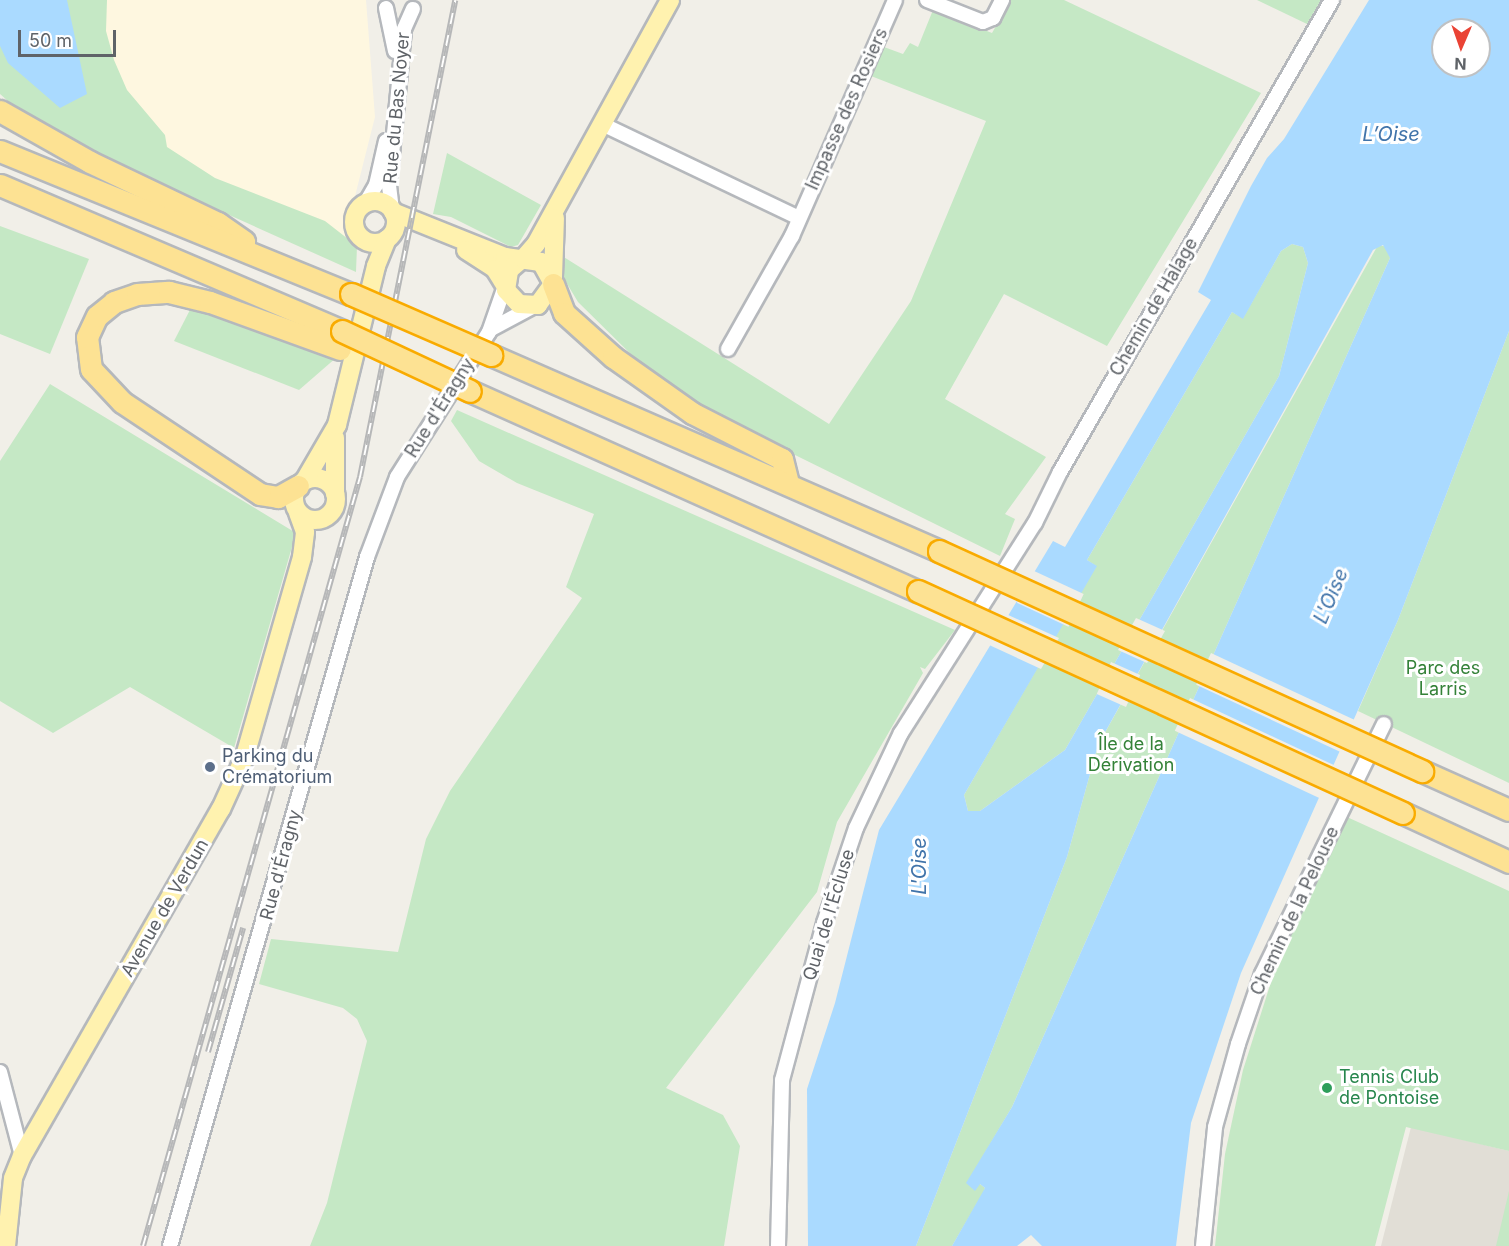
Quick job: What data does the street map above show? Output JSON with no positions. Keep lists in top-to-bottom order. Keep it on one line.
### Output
{"streets":{"main road":["Avenue de Verdun"],"street":["Rue du Bas Noyer","Impasse des Rosiers","Chemin de Halage","Rue d'Éragny","Chemin de la Pelouse","Quai de l'Écluse"]},"crossings":[["Chemin de Halage","Quai de l'Écluse"]],"water":["L’Oise","L'Oise"],"parks":["Parc des Larris","Île de la Dérivation"],"places":["Parking du Crématorium","Tennis Club de Pontoise"],"scale_bar":"50 m","north":"bottom"}
